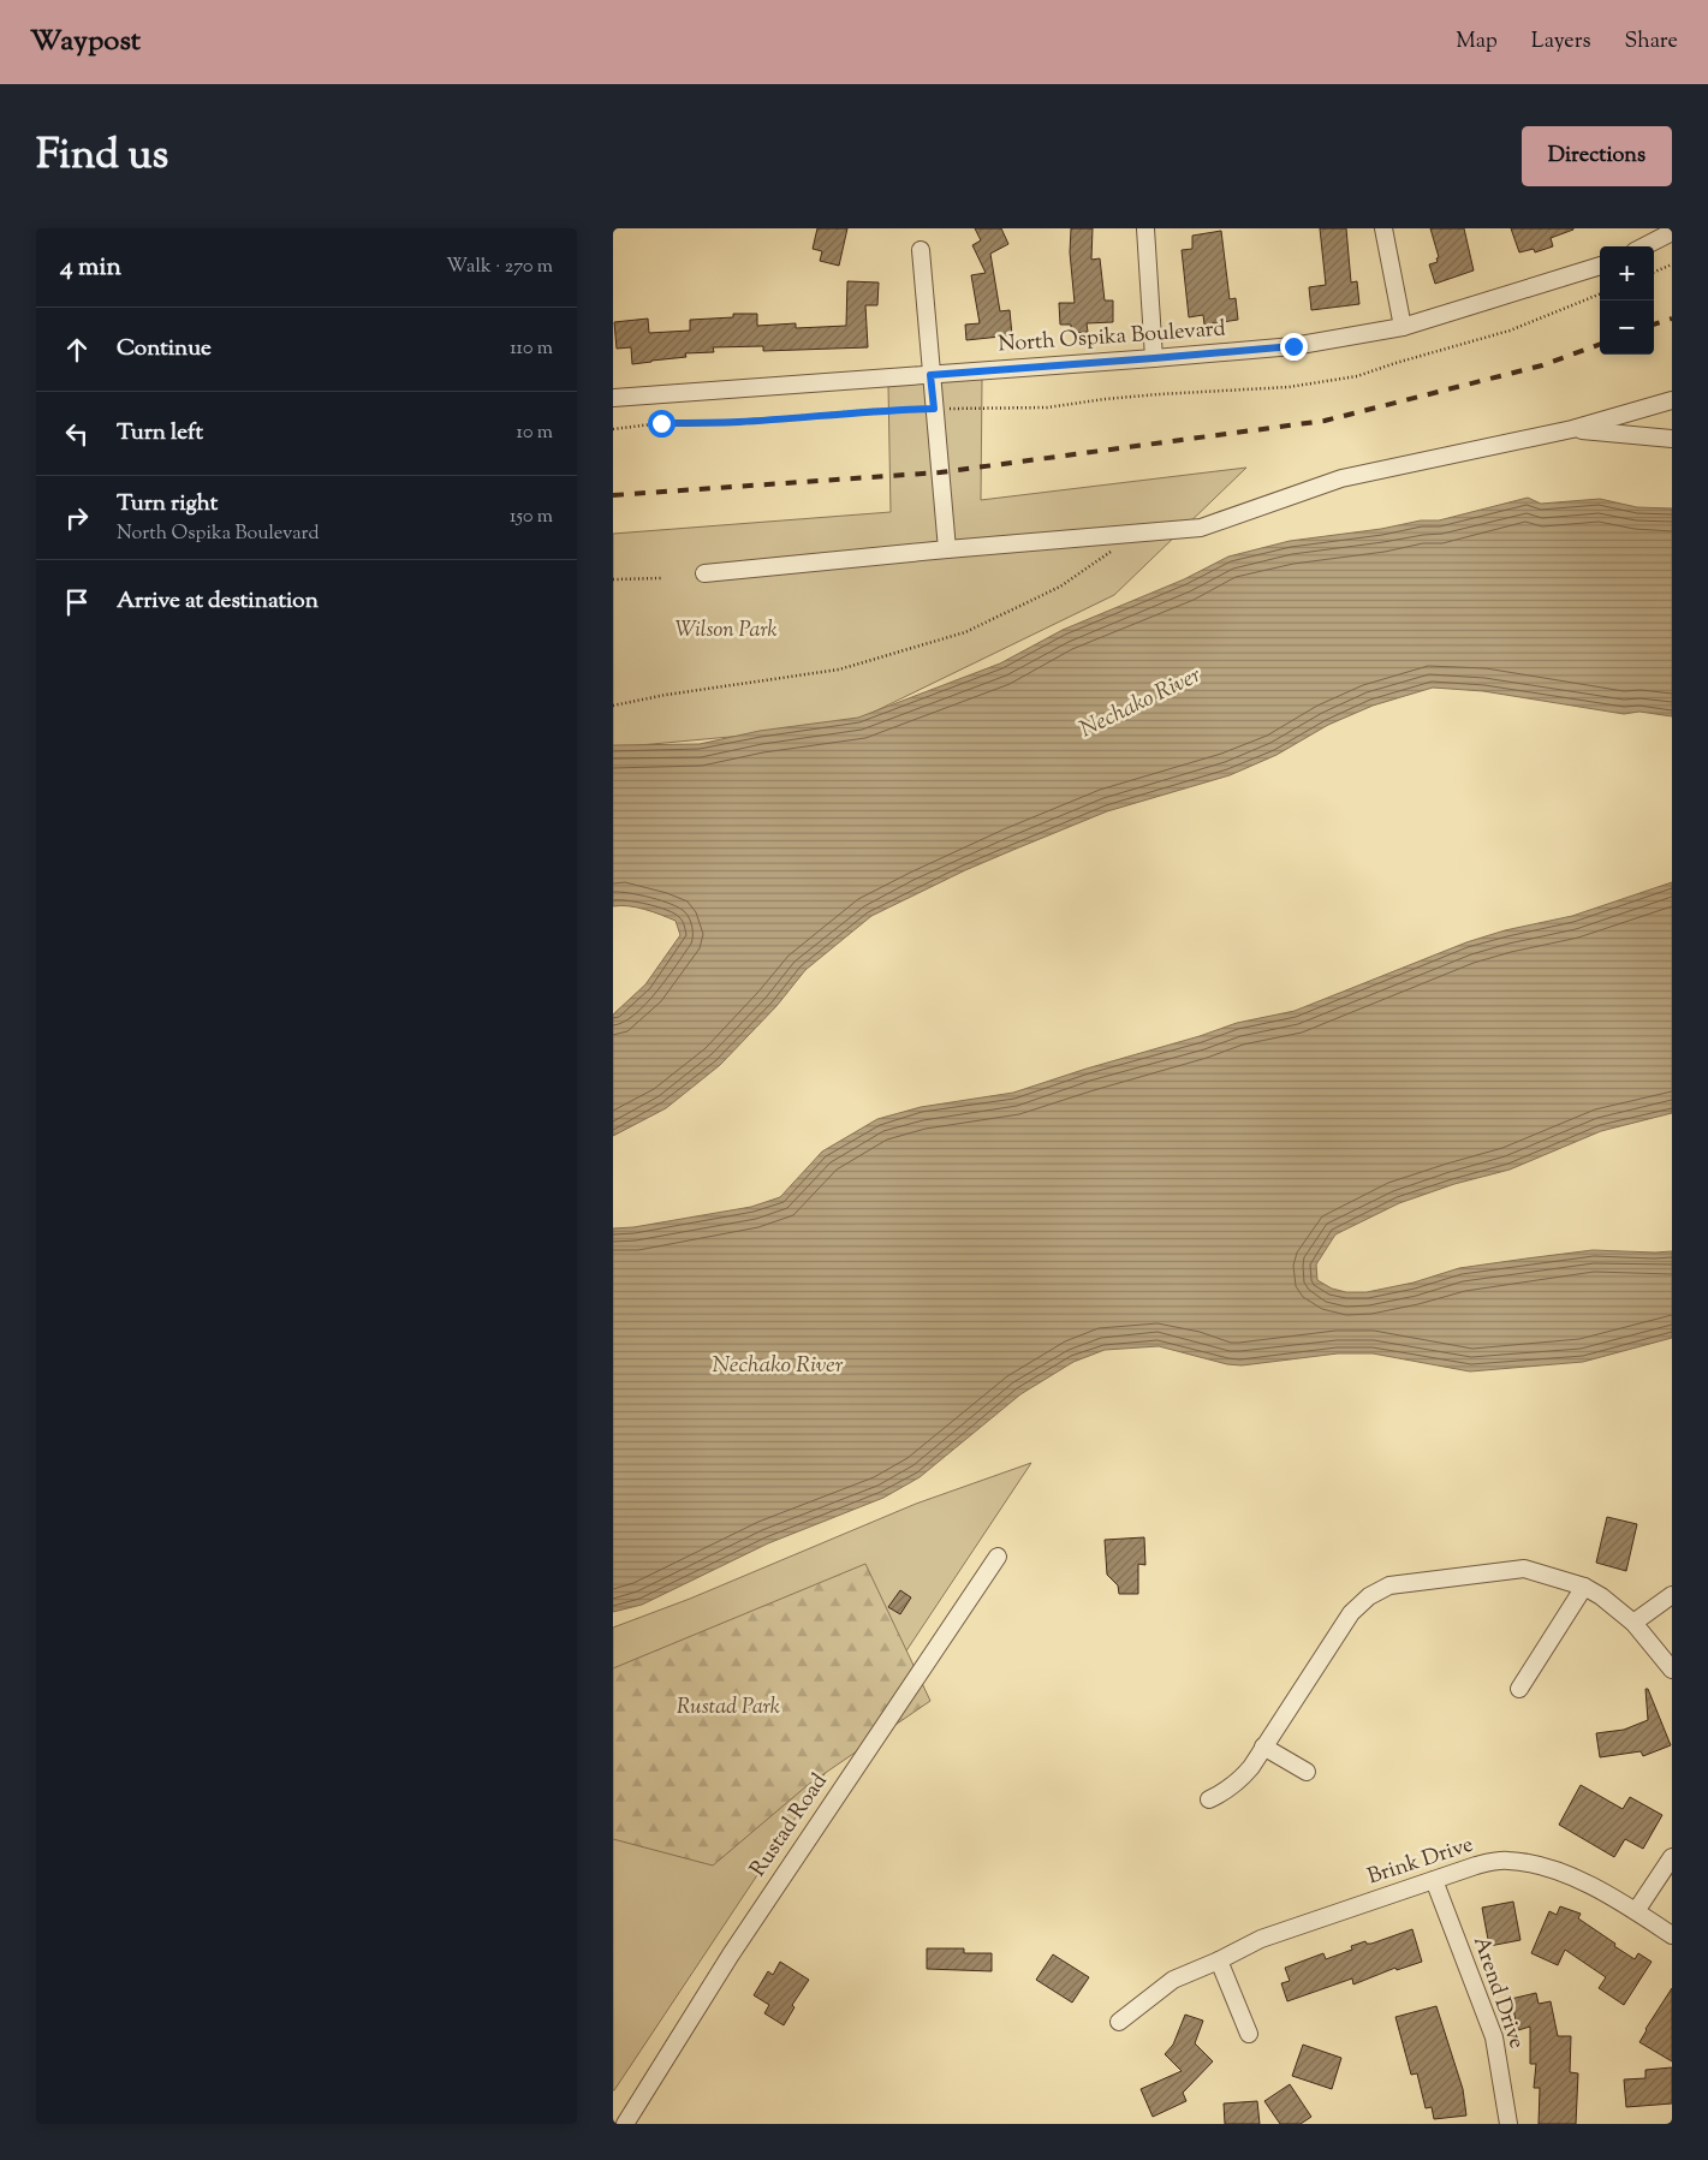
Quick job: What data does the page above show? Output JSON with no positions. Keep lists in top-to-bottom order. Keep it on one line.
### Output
{"streets":{"street":["North Ospika Boulevard","Rustad Road","Brink Drive","Arend Drive"]},"crossings":[["Brink Drive","Arend Drive"]],"water":["Nechako River"],"parks":["Wilson Park","Rustad Park"],"page":{"header":"Waypost","nav":["Map","Layers","Share"],"title":"Find us","buttons":"Directions","heading":["4 min","Walk · 270 m"],"map_buttons":["+","−"],"list":[["Continue","110 m"],["Turn left","10 m"],["Turn right","North Ospika Boulevard","150 m"],"Arrive at destination"]}}
